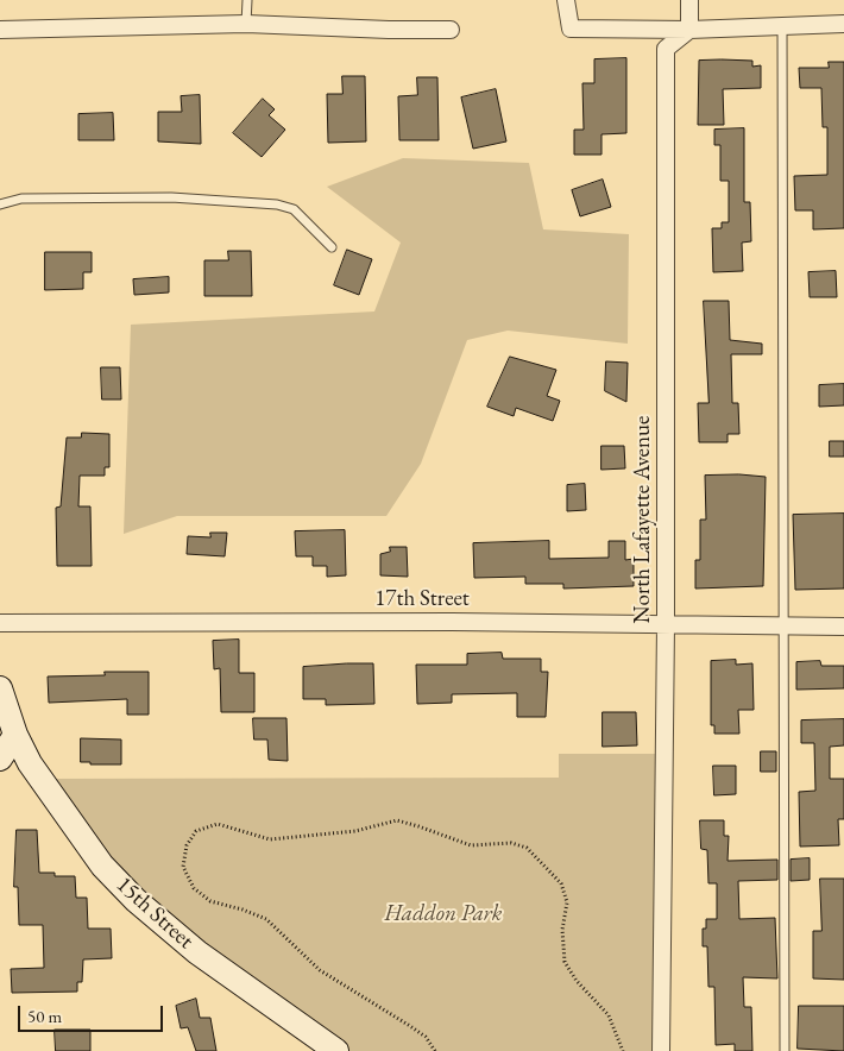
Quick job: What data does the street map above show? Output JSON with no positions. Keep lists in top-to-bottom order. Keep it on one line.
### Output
{"streets":{"street":["North Lafayette Avenue","17th Street","15th Street"]},"crossings":[["North Lafayette Avenue","17th Street"]],"parks":["Haddon Park"],"scale_bar":"50 m"}
